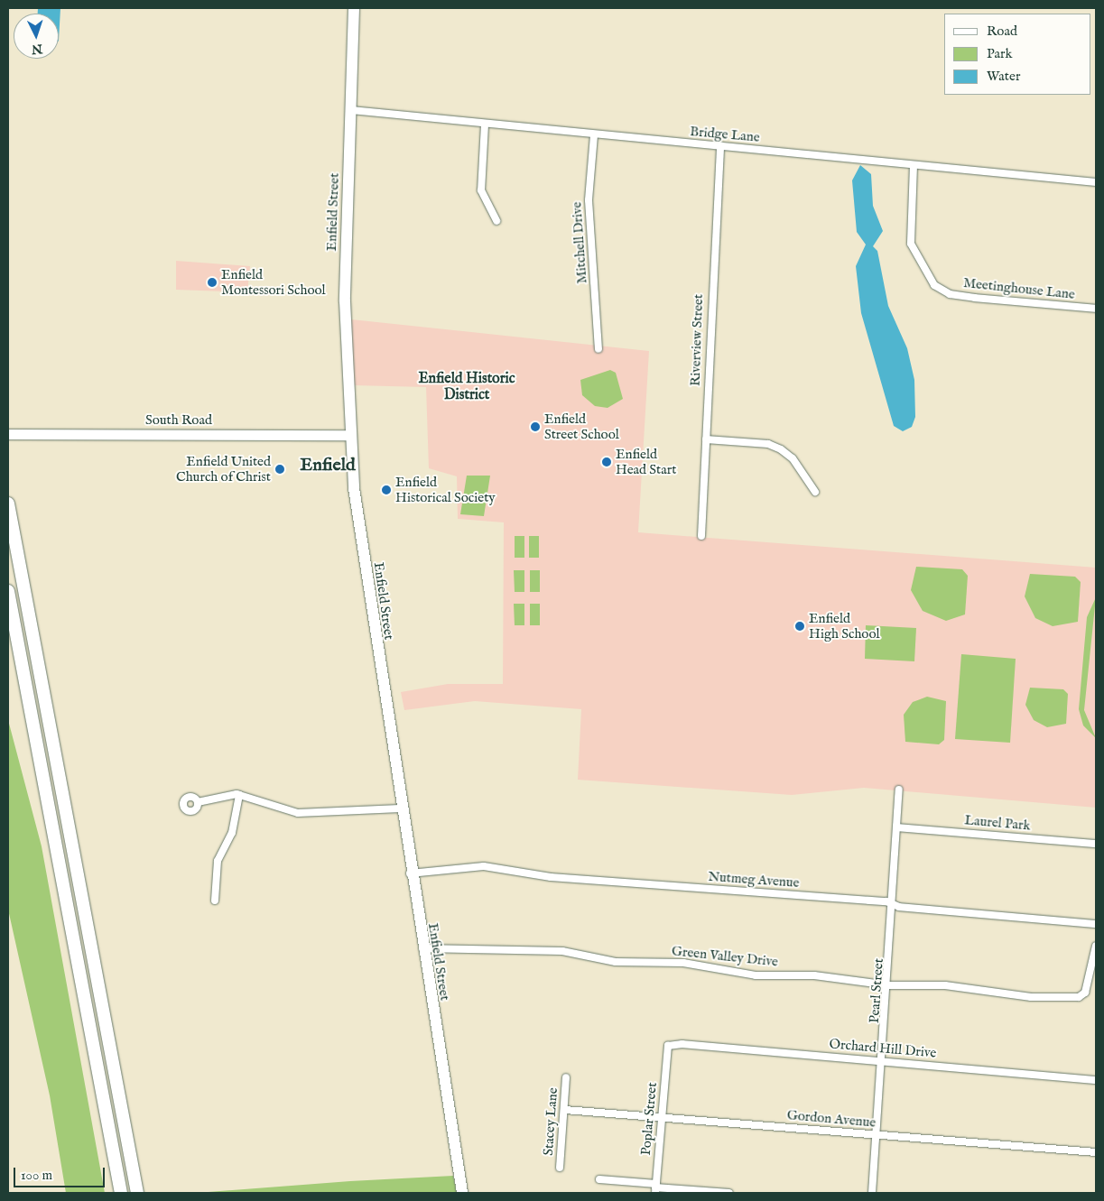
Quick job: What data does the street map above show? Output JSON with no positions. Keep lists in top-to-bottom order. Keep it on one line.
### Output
{"streets":{"main road":["Enfield Street","South Road"],"street":["Bridge Lane","Mitchell Drive","Meetinghouse Lane","Riverview Street","Laurel Park","Nutmeg Avenue","Green Valley Drive","Pearl Street","Orchard Hill Drive","Poplar Street","Gordon Avenue","Stacey Lane"]},"crossings":[["Bridge Lane","Enfield Street"],["Bridge Lane","Mitchell Drive"],["Bridge Lane","Meetinghouse Lane"],["Bridge Lane","Riverview Street"],["Enfield Street","South Road"],["Enfield Street","Nutmeg Avenue"],["Enfield Street","Green Valley Drive"],["Laurel Park","Pearl Street"],["Nutmeg Avenue","Pearl Street"],["Green Valley Drive","Pearl Street"],["Pearl Street","Orchard Hill Drive"],["Pearl Street","Gordon Avenue"],["Orchard Hill Drive","Poplar Street"],["Poplar Street","Gordon Avenue"],["Gordon Avenue","Stacey Lane"]],"districts":["Enfield Historic District","Enfield"],"places":["Enfield Montessori School","Enfield Street School","Enfield Head Start","Enfield United Church of Christ","Enfield Historical Society","Enfield High School"],"legend":["Road","Park","Water"],"scale_bar":"100 m","north":"bottom"}
